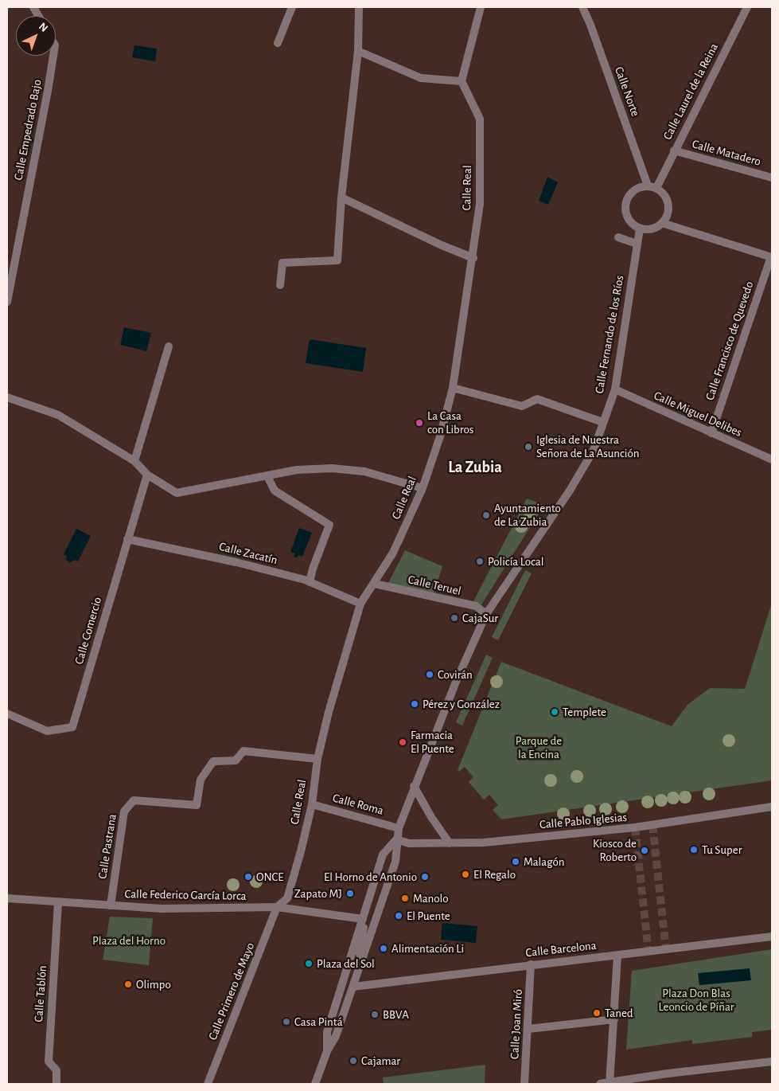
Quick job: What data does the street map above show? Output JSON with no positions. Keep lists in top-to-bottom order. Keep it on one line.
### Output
{"streets":{"street":["Calle Norte","Calle Laurel de la Reina","Calle Empedrado Bajo","Calle Matadero","Calle Real","Calle Fernando de los Ríos","Calle Francisco de Quevedo","Calle Miguel Delibes","Calle Zacatín","Calle Teruel","Calle Comercio","Calle Roma","Calle Pablo Iglesias","Calle Pastrana","Calle Federico García Lorca","Calle Barcelona","Calle Primero de Mayo","Calle Tablón","Calle Joan Miró"]},"crossings":[["Calle Norte","Calle Laurel de la Reina"],["Calle Norte","Calle Fernando de los Ríos"],["Calle Laurel de la Reina","Calle Matadero"],["Calle Laurel de la Reina","Calle Fernando de los Ríos"],["Calle Real","Calle Zacatín"],["Calle Real","Calle Teruel"],["Calle Real","Calle Roma"],["Calle Real","Calle Pastrana"],["Calle Real","Calle Federico García Lorca"],["Calle Real","Calle Primero de Mayo"],["Calle Fernando de los Ríos","Calle Miguel Delibes"],["Calle Fernando de los Ríos","Calle Teruel"],["Calle Fernando de los Ríos","Calle Roma"],["Calle Fernando de los Ríos","Calle Pablo Iglesias"],["Calle Fernando de los Ríos","Calle Federico García Lorca"],["Calle Fernando de los Ríos","Calle Barcelona"],["Calle Francisco de Quevedo","Calle Miguel Delibes"],["Calle Zacatín","Calle Comercio"],["Calle Pastrana","Calle Federico García Lorca"],["Calle Federico García Lorca","Calle Primero de Mayo"],["Calle Federico García Lorca","Calle Tablón"],["Calle Barcelona","Calle Joan Miró"]],"districts":["La Zubia"],"parks":["Parque de la Encina","Plaza del Horno","Plaza Don Blas Leoncio de Píñar"],"places":["La Casa con Libros","Iglesia de Nuestra Señora de La Asunción","Ayuntamiento de La Zubia","Policía Local","CajaSur","Covirán","Pérez y González","Templete","Farmacia El Puente","Tu Super","Kiosco de Roberto","Malagón","El Regalo","ONCE","El Horno de Antonio","Zapato MJ","Manolo","El Puente","Alimentación Li","Plaza del Sol","Olimpo","Taned","BBVA","Casa Pintá","Cajamar"],"north":"top right"}
